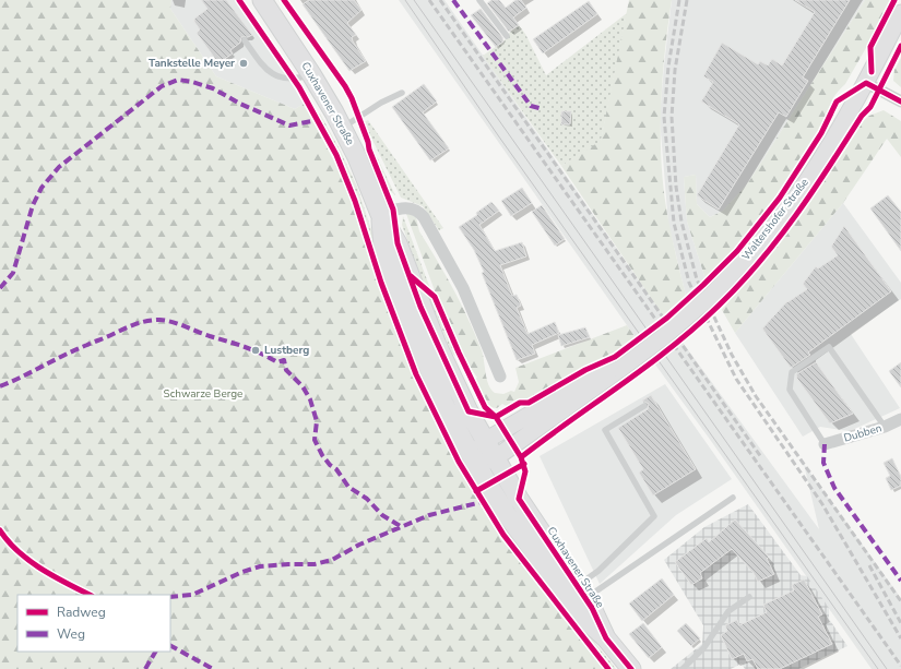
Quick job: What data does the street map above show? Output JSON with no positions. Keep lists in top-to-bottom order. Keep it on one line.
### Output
{"streets":{"main road":["Cuxhavener Straße","Waltershofer Straße"],"street":["Dubben"]},"crossings":[["Cuxhavener Straße","Waltershofer Straße"]],"parks":["Schwarze Berge"],"places":["Tankstelle Meyer","Lustberg"],"legend":["Radweg","Weg"]}
